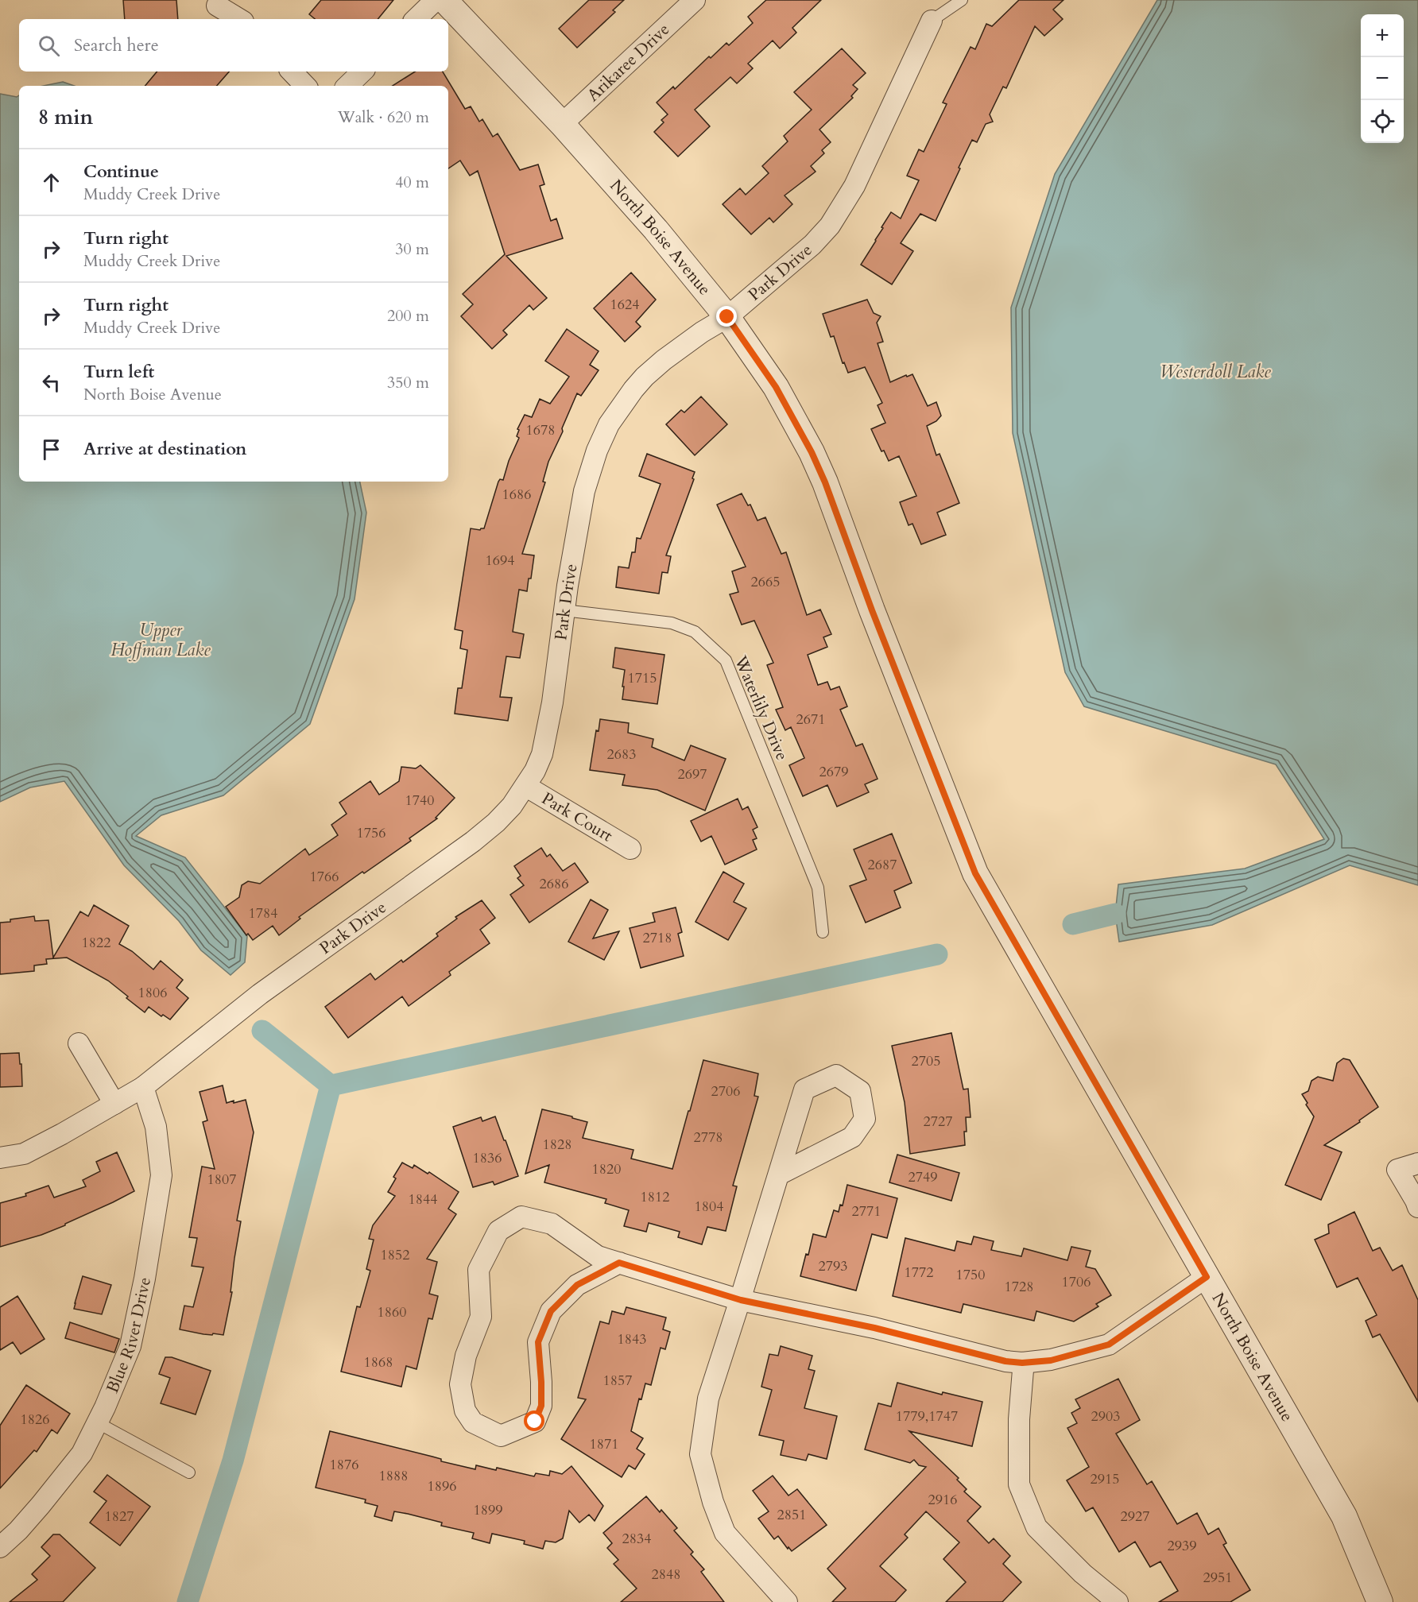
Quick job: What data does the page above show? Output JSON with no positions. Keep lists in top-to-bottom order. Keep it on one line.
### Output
{"streets":{"street":["Arikaree Drive","North Boise Avenue","Park Drive","Park Court","Blue River Drive"],"lane":["Waterlily Drive"]},"crossings":[["Arikaree Drive","North Boise Avenue"],["North Boise Avenue","Park Drive"],["Park Drive","Waterlily Drive"],["Park Drive","Park Court"],["Park Drive","Blue River Drive"]],"water":["Westerdoll Lake","Upper Hoffman Lake"],"house_numbers":["1624","1678","1686","1694","2665","1715","2671","2683","2679","2697","1740","1756","2687","1766","2686","1784","2718","1822","1806","2705","2706","2727","2778","1828","1836","1820","2749","1807","1812","1844","1804","2771","1852","2793","1772","1750","1706","1728","1860","1843","1868","1857","1779,1747","2903","1826","1871","1876","1888","2915","1896","2916","1899","2851","1827","2927","2834","2939","2848","2951"],"page":{"map_buttons":["+","−"],"search":"Search here","heading":["8 min","Walk · 620 m"],"list":[["Continue","Muddy Creek Drive","40 m"],["Turn right","Muddy Creek Drive","30 m"],["Turn right","Muddy Creek Drive","200 m"],["Turn left","North Boise Avenue","350 m"],"Arrive at destination"]}}
